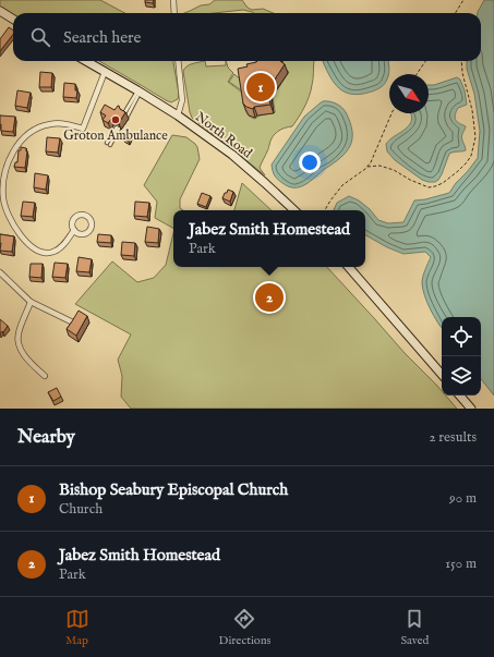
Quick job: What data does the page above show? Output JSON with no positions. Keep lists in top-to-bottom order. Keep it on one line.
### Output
{"streets":{"main road":["North Road"]},"places":["Groton Ambulance"],"north":"bottom right","page":{"search":"Search here","pins":["1","2"],"popup":["Jabez Smith Homestead","Park"],"heading":["Nearby","2 results"],"list":[{"mark":"1","name":"Bishop Seabury Episcopal Church","note":"Church","value":"90 m"},{"mark":"2","name":"Jabez Smith Homestead","note":"Park","value":"150 m"}],"nav":["Map","Directions","Saved"]}}
